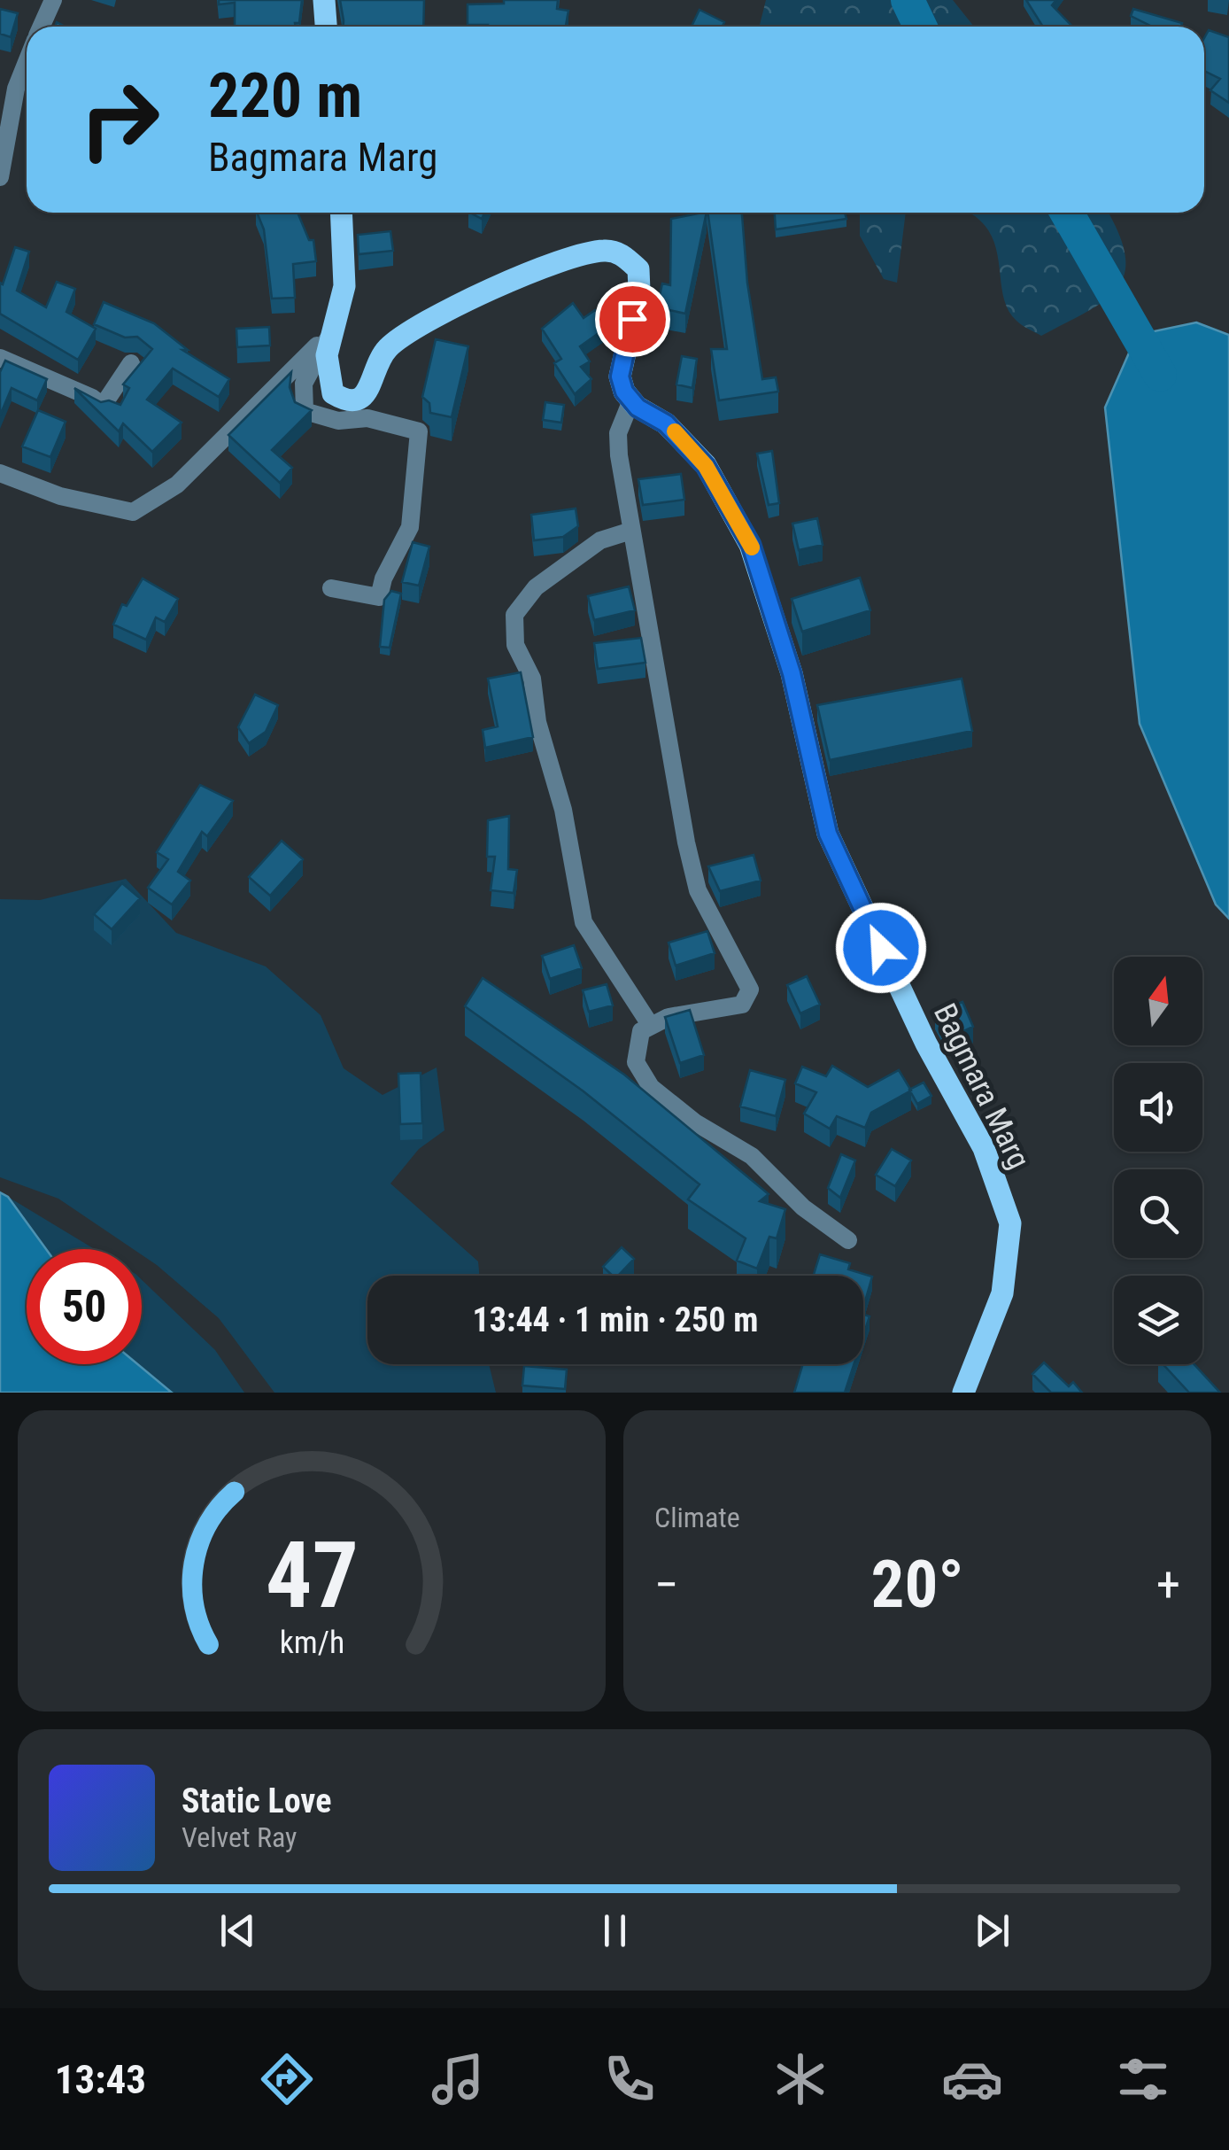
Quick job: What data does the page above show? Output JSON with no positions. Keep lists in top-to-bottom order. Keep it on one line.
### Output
{"streets":{"main road":["Bagmara Marg"]},"north":"top","page":{"turn":["220 m","Bagmara Marg"],"limit":"50","trip":"13:44 · 1 min · 250 m","tile":"Climate","heat":["−","20°","+"],"song":["Static Love","Velvet Ray"],"tabs":"13:43","gauge":["47","km/h"]}}
